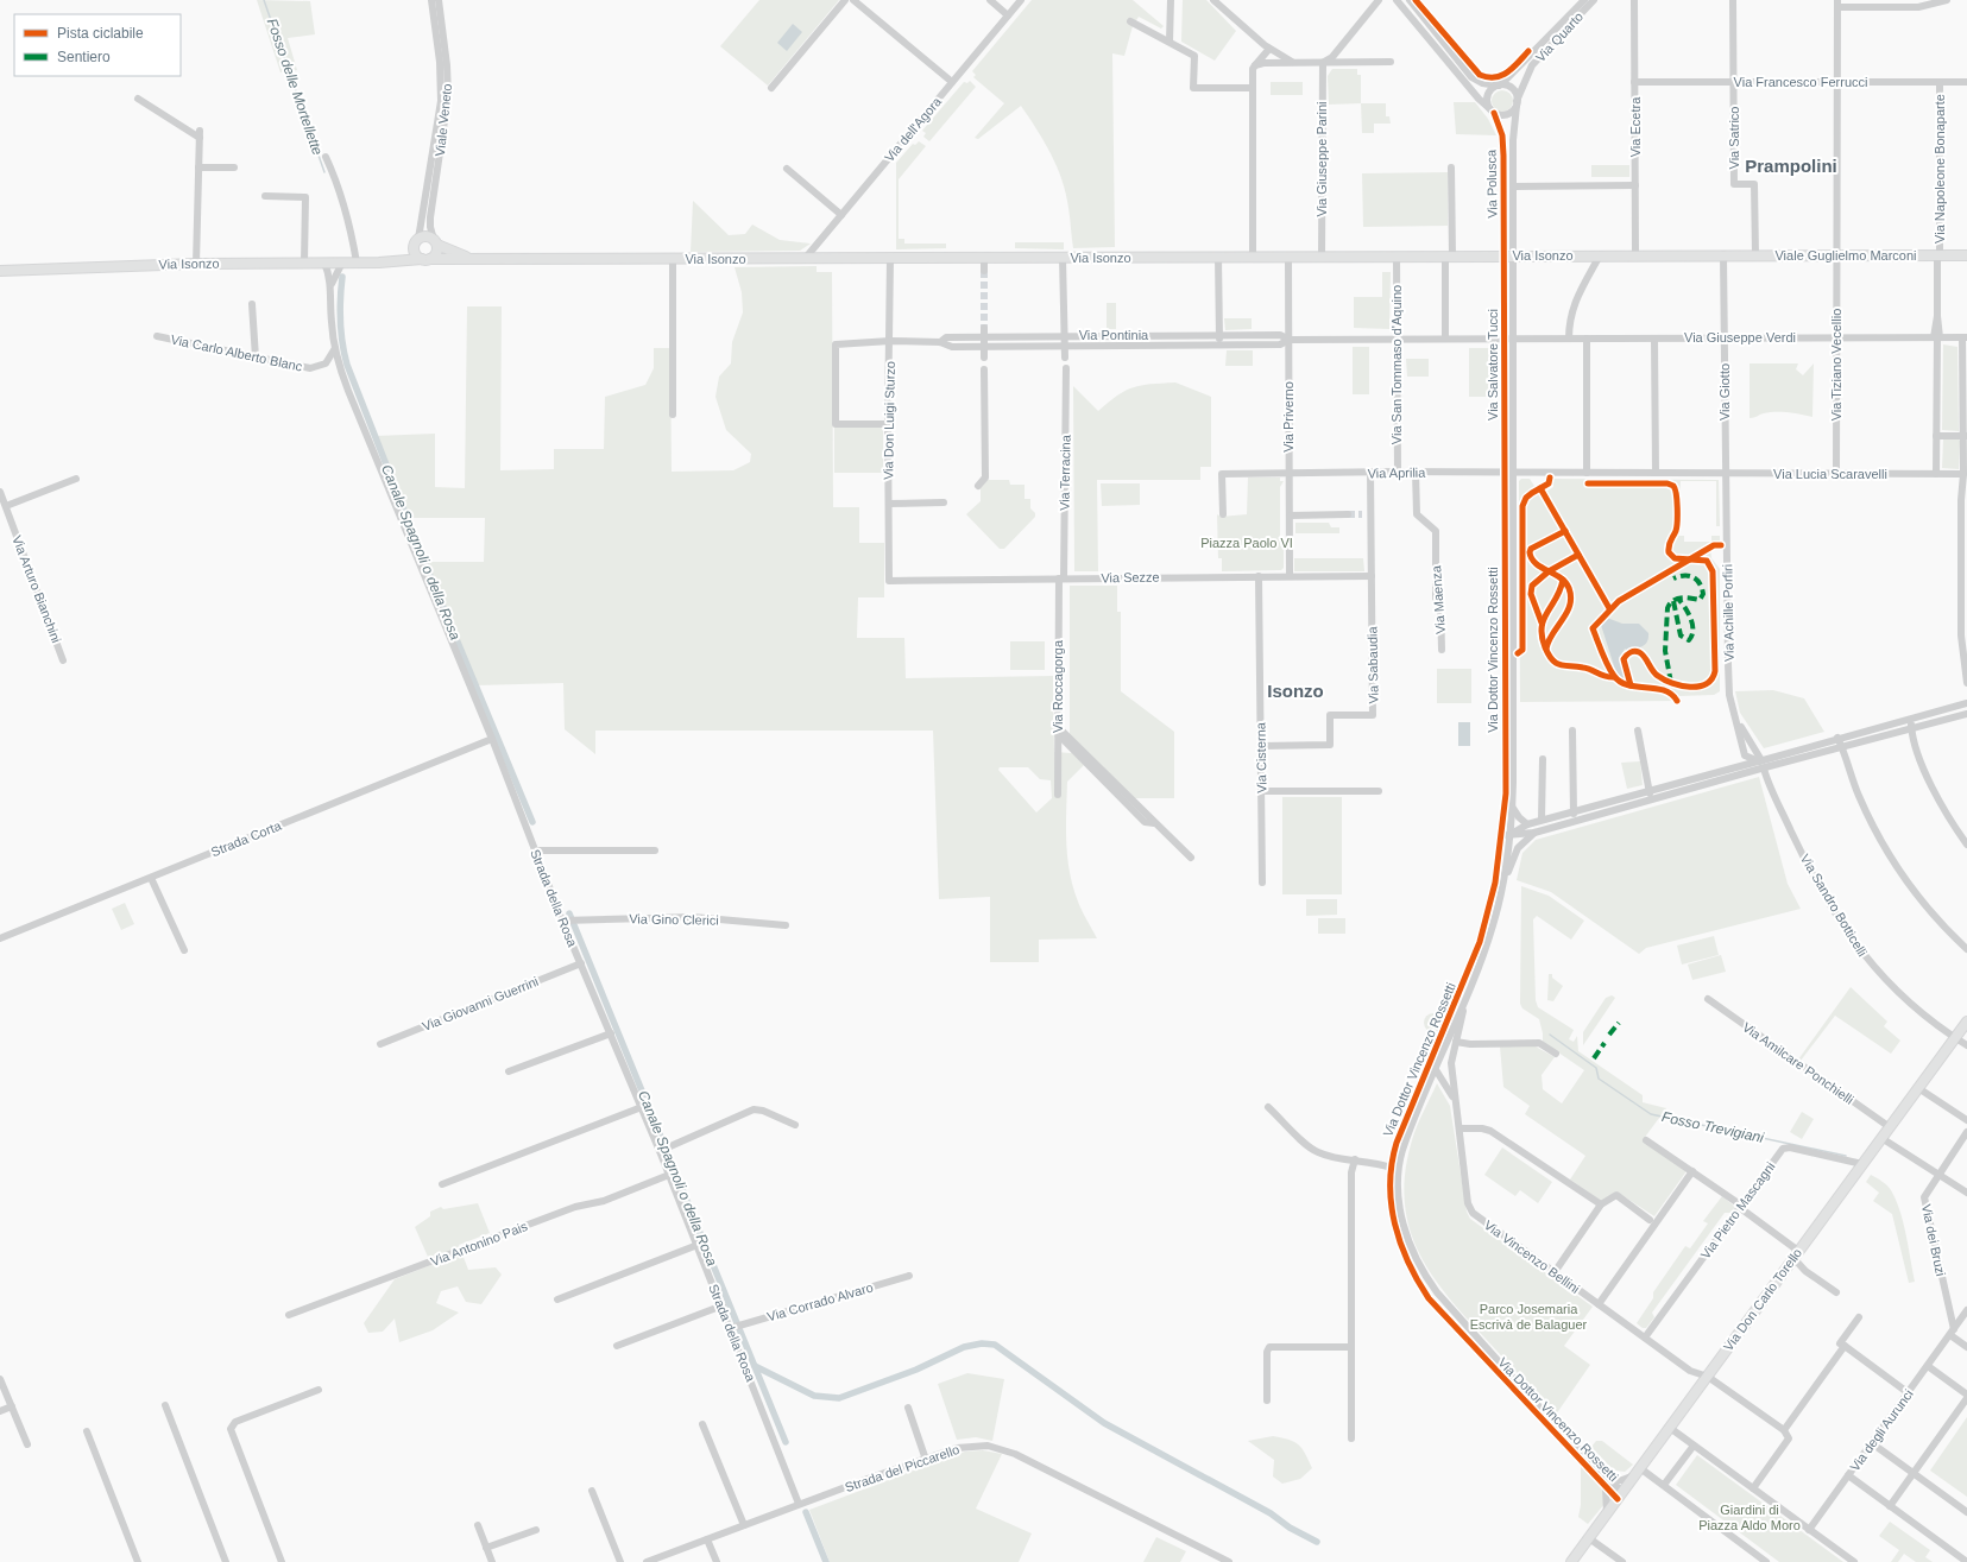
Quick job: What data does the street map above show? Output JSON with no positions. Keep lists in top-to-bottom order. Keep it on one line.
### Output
{"streets":{"main road":["Via Isonzo","Viale Guglielmo Marconi","Via Don Carlo Torello"],"street":["Via Quarto","Via Francesco Ferrucci","Viale Veneto","Via Ecetra","Via dell'Agora","Via Satrico","Via Giuseppe Parini","Via Napoleone Bonaparte","Via Polusca","Via Pontinia","Via Giuseppe Verdi","Via Carlo Alberto Blanc","Via San Tommaso d'Aquino","Via Salvatore Tucci","Via Tiziano Vecellio","Via Giotto","Via Priverno","Via Don Luigi Sturzo","Via Terracina","Via Aprilia","Via Lucia Scaravelli","Via Sezze","Via Arturo Bianchini","Via Maenza","Via Achille Porfiri","Via Dottor Vincenzo Rossetti","Via Sabaudia","Via Roccagorga","Via Cisterna","Strada Corta","Strada della Rosa","Via Sandro Botticelli","Via Gino Clerici","Via Giovanni Guerrini","Via Amilcare Ponchielli","Via Pietro Mascagni","Via dei Bruzi","Via Antonino Pais","Via Vincenzo Bellini","Via Corrado Alvaro","Via degli Aurunci","Strada del Piccarello"]},"crossings":[["Via Quarto","Via Polusca"],["Via Francesco Ferrucci","Via Ecetra"],["Via Francesco Ferrucci","Via Satrico"],["Via Francesco Ferrucci","Via Napoleone Bonaparte"],["Via Francesco Ferrucci","Via Tiziano Vecellio"],["Viale Veneto","Via Isonzo"],["Via Ecetra","Via Isonzo"],["Via dell'Agora","Via Isonzo"],["Via Satrico","Viale Guglielmo Marconi"],["Via Giuseppe Parini","Via Isonzo"],["Via Napoleone Bonaparte","Viale Guglielmo Marconi"],["Via Napoleone Bonaparte","Via Giuseppe Verdi"],["Via Napoleone Bonaparte","Via Lucia Scaravelli"],["Via Polusca","Via Isonzo"],["Via Polusca","Via Salvatore Tucci"],["Via Isonzo","Viale Guglielmo Marconi"],["Via Isonzo","Via San Tommaso d'Aquino"],["Via Isonzo","Via Salvatore Tucci"],["Via Isonzo","Via Giotto"],["Via Isonzo","Via Priverno"],["Via Isonzo","Via Don Luigi Sturzo"],["Via Isonzo","Strada della Rosa"],["Viale Guglielmo Marconi","Via Tiziano Vecellio"],["Viale Guglielmo Marconi","Via Giotto"],["Via Pontinia","Via Giuseppe Verdi"],["Via Pontinia","Via San Tommaso d'Aquino"],["Via Pontinia","Via Salvatore Tucci"],["Via Pontinia","Via Priverno"],["Via Pontinia","Via Don Luigi Sturzo"],["Via Giuseppe Verdi","Via Salvatore Tucci"],["Via Giuseppe Verdi","Via Tiziano Vecellio"],["Via Giuseppe Verdi","Via Giotto"],["Via Carlo Alberto Blanc","Strada della Rosa"],["Via San Tommaso d'Aquino","Via Aprilia"],["Via Salvatore Tucci","Via Aprilia"],["Via Salvatore Tucci","Via Dottor Vincenzo Rossetti"],["Via Tiziano Vecellio","Via Lucia Scaravelli"],["Via Giotto","Via Lucia Scaravelli"],["Via Giotto","Via Achille Porfiri"],["Via Priverno","Via Aprilia"],["Via Priverno","Via Sezze"],["Via Don Luigi Sturzo","Via Sezze"],["Via Terracina","Via Sezze"],["Via Terracina","Via Roccagorga"],["Via Aprilia","Via Maenza"],["Via Aprilia","Via Dottor Vincenzo Rossetti"],["Via Aprilia","Via Sabaudia"],["Via Lucia Scaravelli","Via Achille Porfiri"],["Via Sezze","Via Sabaudia"],["Via Sezze","Via Roccagorga"],["Via Sezze","Via Cisterna"],["Via Achille Porfiri","Via Sandro Botticelli"],["Via Dottor Vincenzo Rossetti","Via Don Carlo Torello"],["Via Sabaudia","Via Cisterna"],["Strada Corta","Strada della Rosa"],["Strada della Rosa","Via Gino Clerici"],["Strada della Rosa","Via Giovanni Guerrini"],["Strada della Rosa","Via Antonino Pais"],["Strada della Rosa","Via Corrado Alvaro"],["Strada della Rosa","Strada del Piccarello"],["Via Sandro Botticelli","Via Don Carlo Torello"],["Via Amilcare Ponchielli","Via Don Carlo Torello"],["Via Pietro Mascagni","Via Vincenzo Bellini"],["Via Pietro Mascagni","Via Don Carlo Torello"],["Via dei Bruzi","Via degli Aurunci"],["Via Vincenzo Bellini","Via Don Carlo Torello"]],"districts":["Prampolini","Isonzo"],"water":["Fosso delle Mortellette","Canale Spagnoli o della Rosa","Fosso Trevigiani"],"parks":["Piazza Paolo VI","Parco Josemaria Escrivà de Balaguer","Giardini di Piazza Aldo Moro"],"legend":["Pista ciclabile","Sentiero"]}
